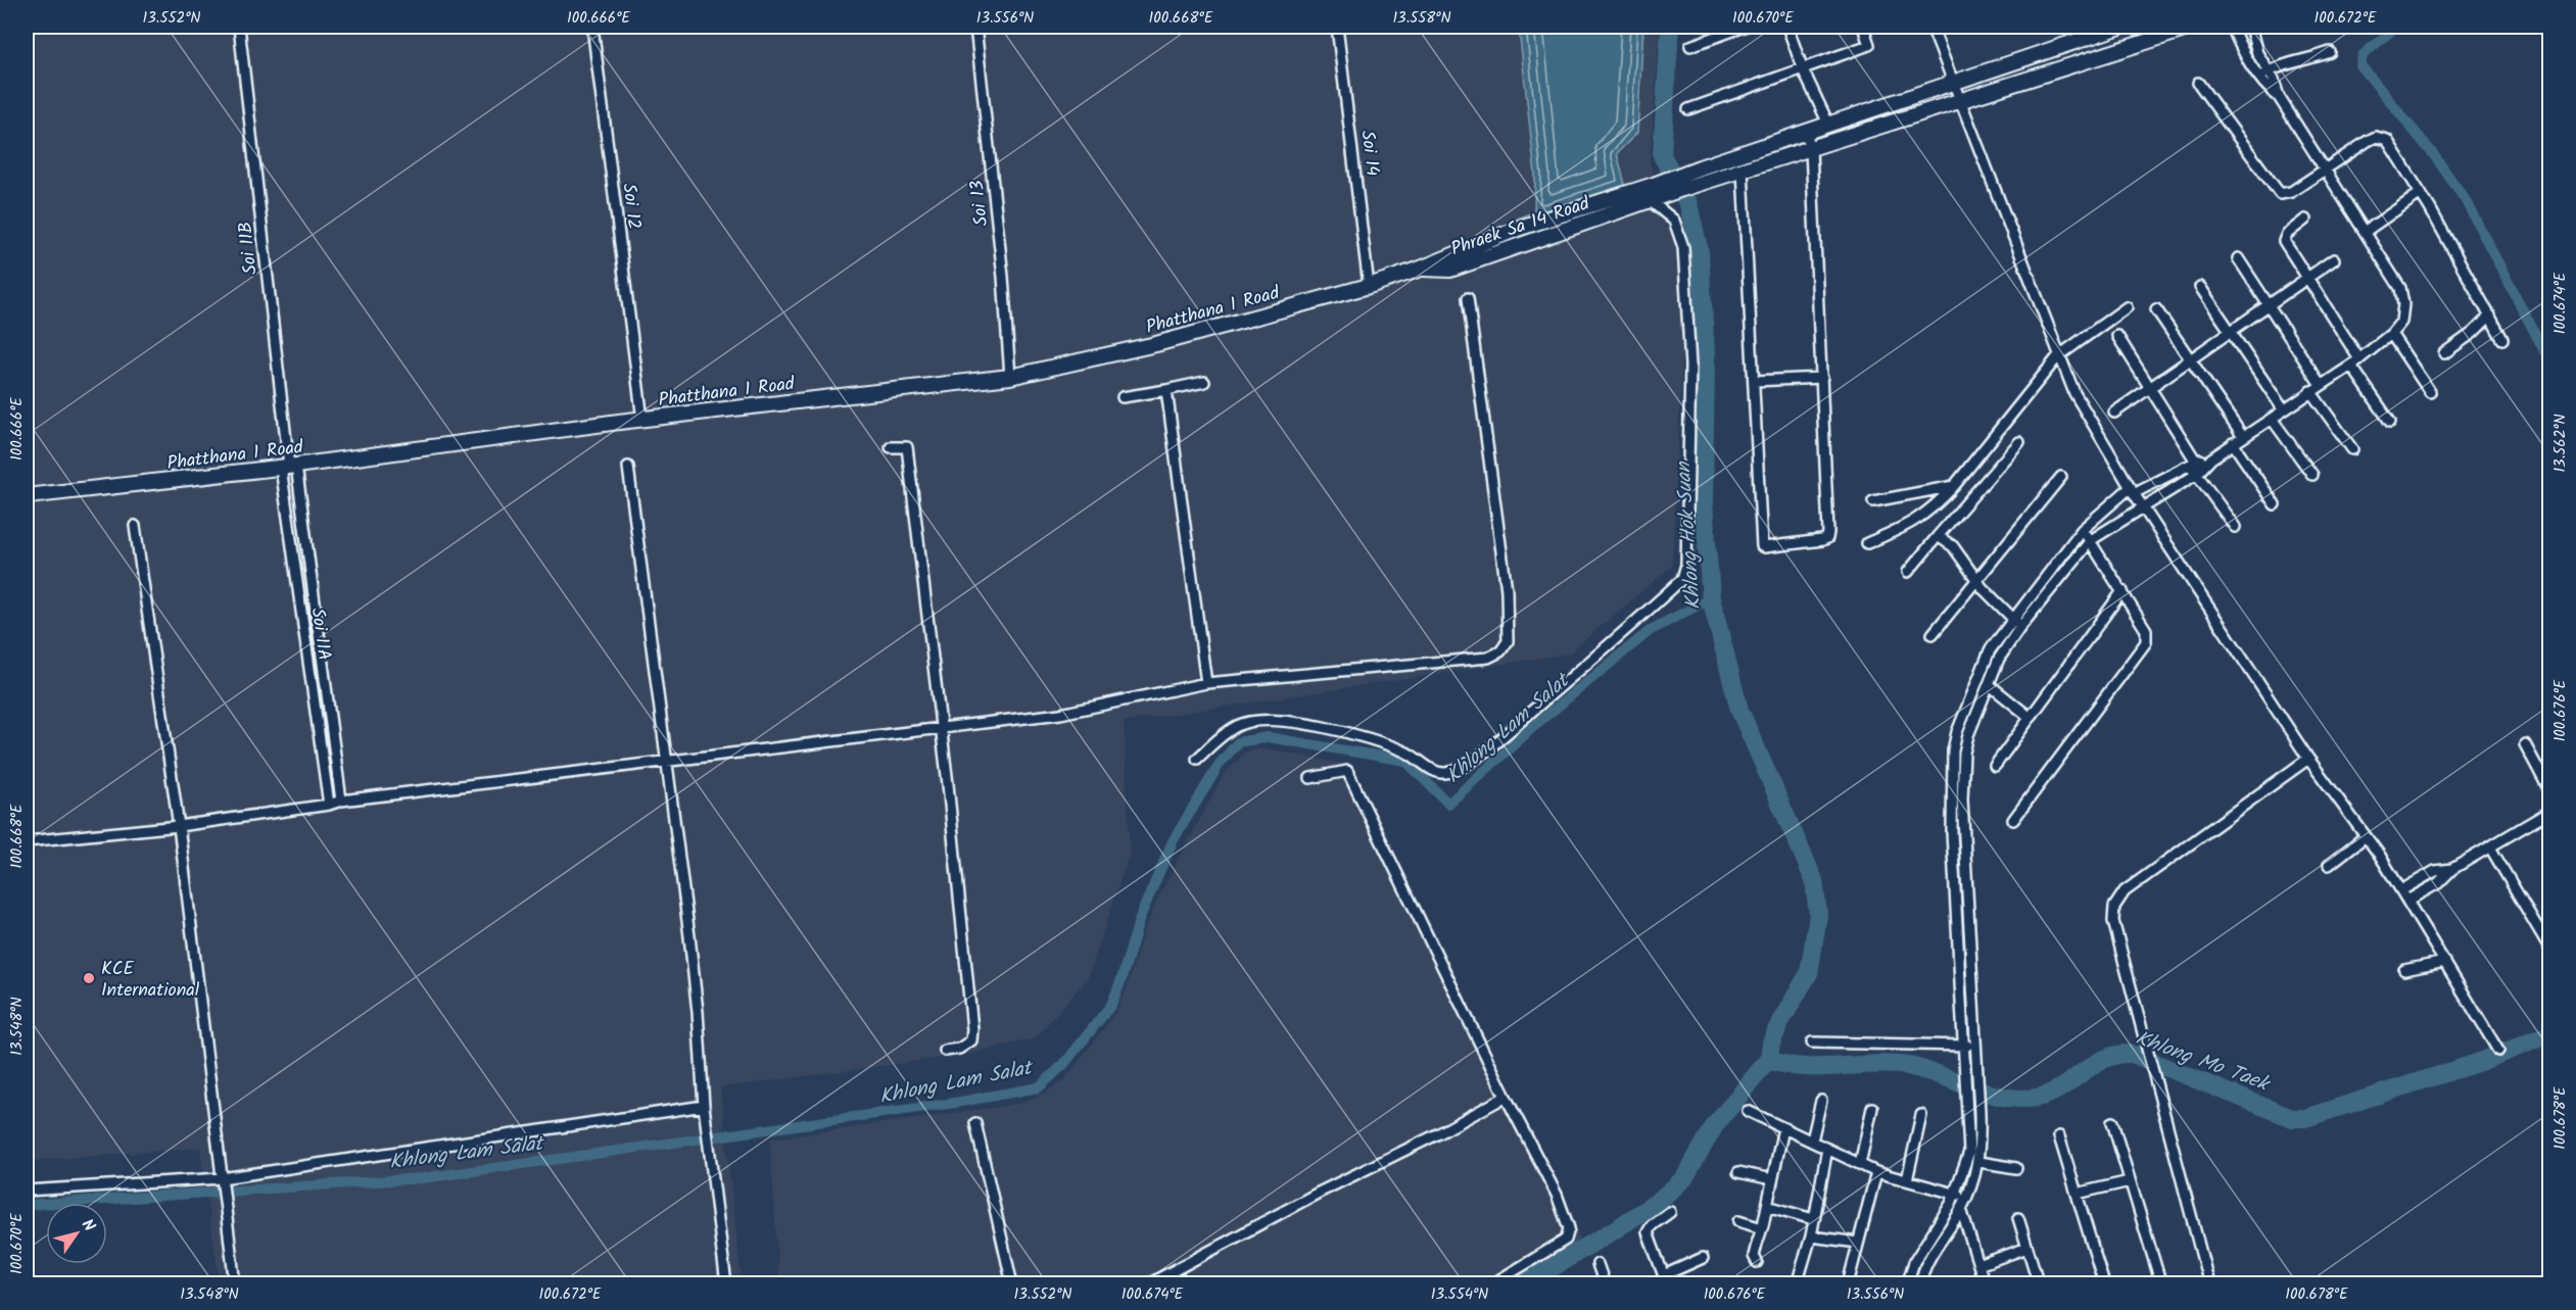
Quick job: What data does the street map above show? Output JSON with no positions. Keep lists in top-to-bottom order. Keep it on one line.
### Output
{"streets":{"main road":["Phraek Sa 14 Road","Phatthana 1 Road"],"street":["Soi 14","Soi 13","Soi 12","Soi 11B","Soi 11A"]},"crossings":[["Soi 14","Phatthana 1 Road"],["Soi 13","Phatthana 1 Road"],["Soi 12","Phatthana 1 Road"],["Phraek Sa 14 Road","Phatthana 1 Road"],["Soi 11B","Phatthana 1 Road"],["Soi 11B","Soi 11A"],["Phatthana 1 Road","Soi 11A"]],"water":["Khlong Hok Suan","Khlong Lam Salat","Khlong Mo Taek"],"places":["KCE International"],"north":"top right","coordinates":["13.552°N","100.666°E","13.556°N","100.668°E","13.558°N","100.670°E","100.672°E","100.674°E","13.562°N","100.676°E","13.548°N","100.678°E","13.554°N"]}
